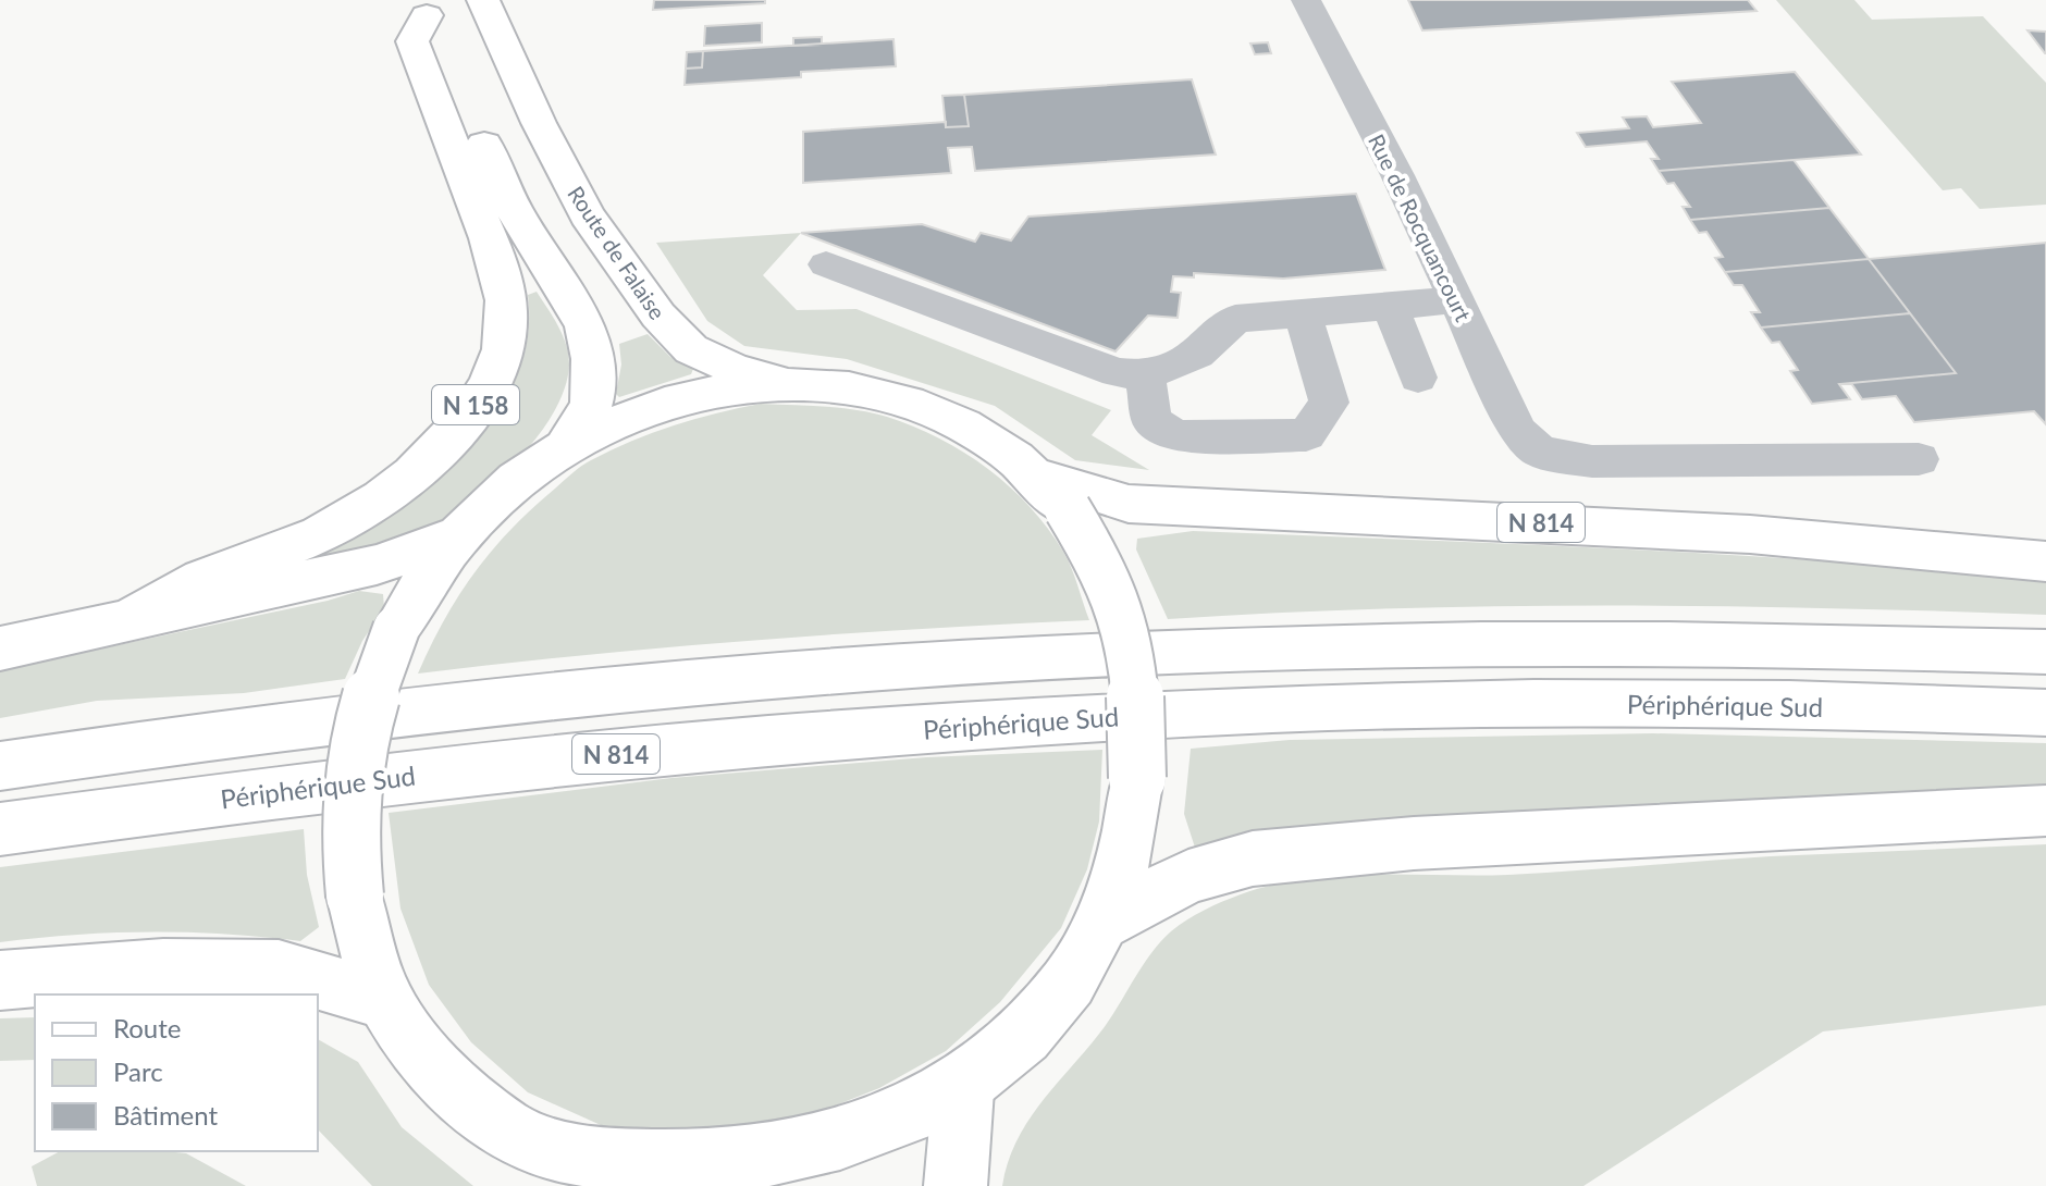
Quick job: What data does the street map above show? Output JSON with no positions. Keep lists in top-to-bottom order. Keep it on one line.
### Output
{"streets":{"main road":["Route de Falaise","N 158","N 814","Périphérique Sud"],"street":["Rue de Rocquancourt"]},"legend":["Route","Parc","Bâtiment"]}
